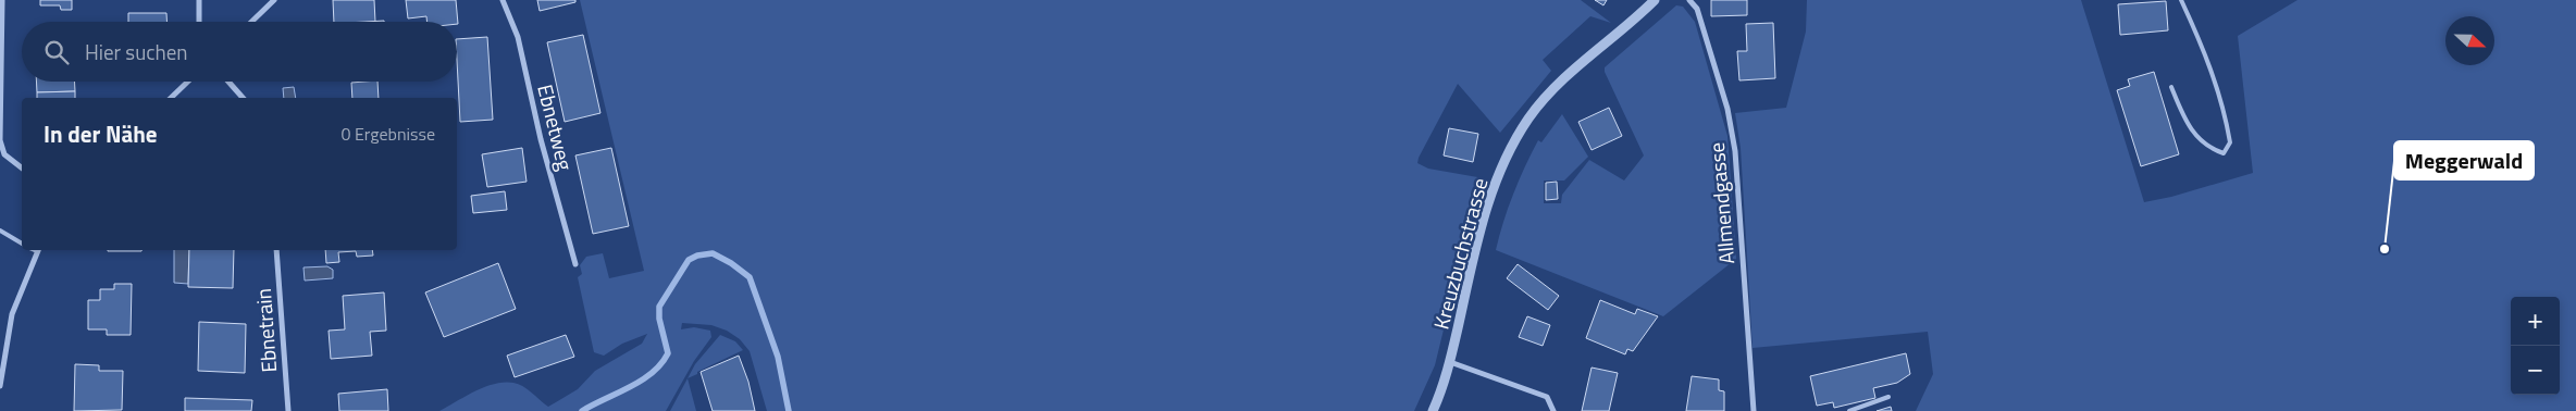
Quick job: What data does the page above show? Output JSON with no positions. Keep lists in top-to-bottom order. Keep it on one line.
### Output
{"streets":{"street":["Ebnetweg","Allmendgasse","Kreuzbuchstrasse","Ebnetrain"]},"places":["Meggerwald"],"north":"right","page":{"search":"Hier suchen","heading":["In der Nähe","0 Ergebnisse"],"map_buttons":["+","−"]}}
